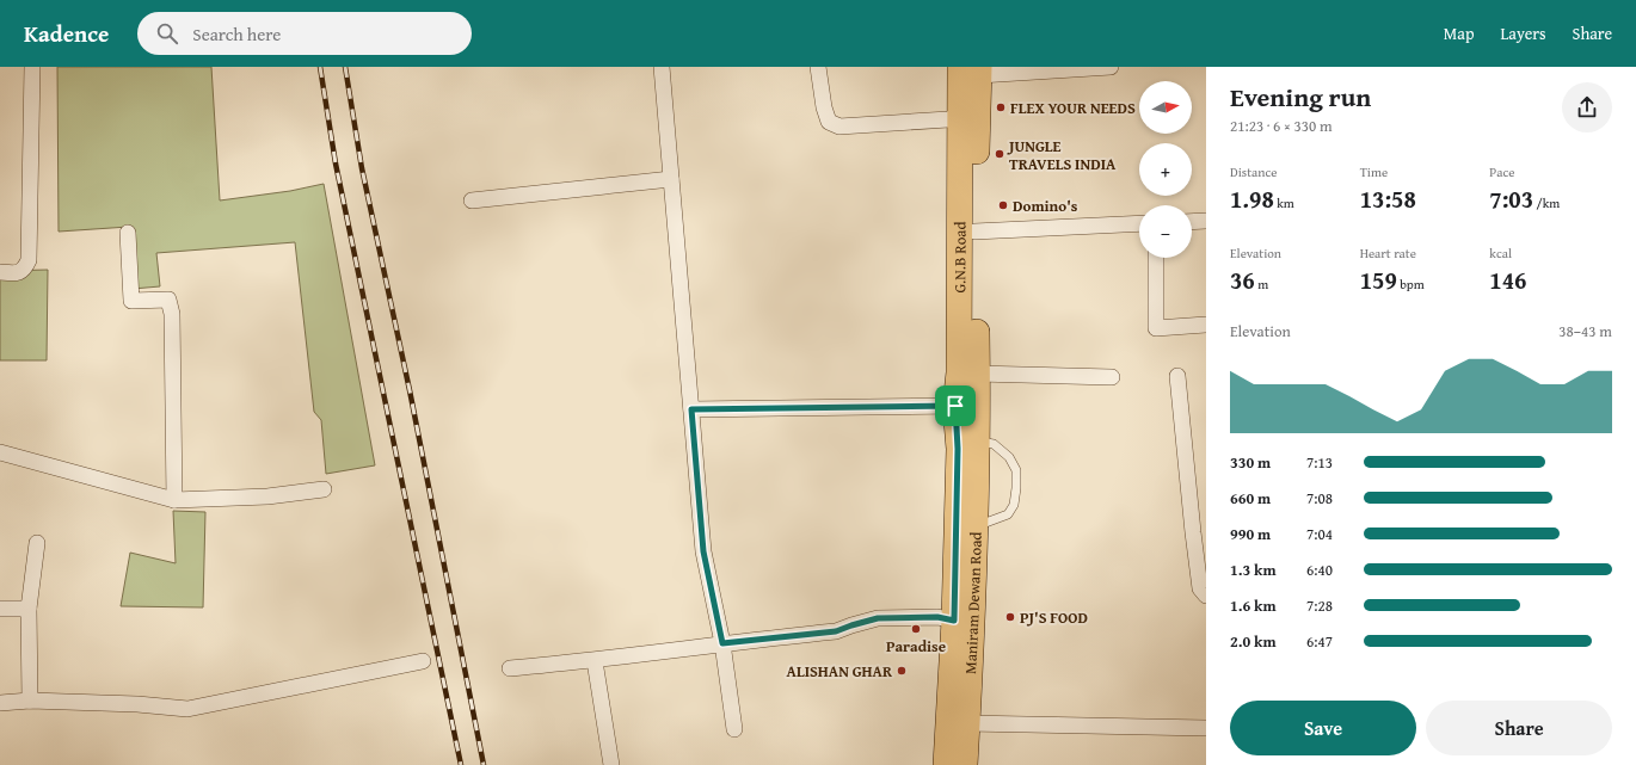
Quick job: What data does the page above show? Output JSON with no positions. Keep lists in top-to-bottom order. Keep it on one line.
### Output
{"streets":{"main road":["G.N.B Road","Maniram Dewan Road"]},"crossings":[["G.N.B Road","Maniram Dewan Road"]],"places":["FLEX YOUR NEEDS","JUNGLE TRAVELS INDIA","Domino's","PJ'S FOOD","Paradise","ALISHAN GHAR"],"north":"right","page":{"header":"Kadence","search":"Search here","nav":["Map","Layers","Share"],"heading":["Evening run","21:23 · 6 × 330 m"],"map_buttons":["+","−"],"stats":[["Distance","1.98 km"],["Time","13:58"],["Pace","7:03 /km"],["Elevation","36 m"],["Heart rate","159 bpm"],["kcal","146"]],"chart":["Elevation","38–43 m"],"list":[{"name":"330 m","note":"7:13"},{"name":"660 m","note":"7:08"},{"name":"990 m","note":"7:04"},{"name":"1.3 km","note":"6:40"},{"name":"1.6 km","note":"7:28"},{"name":"2.0 km","note":"6:47"}],"buttons":["Save","Share"]}}
